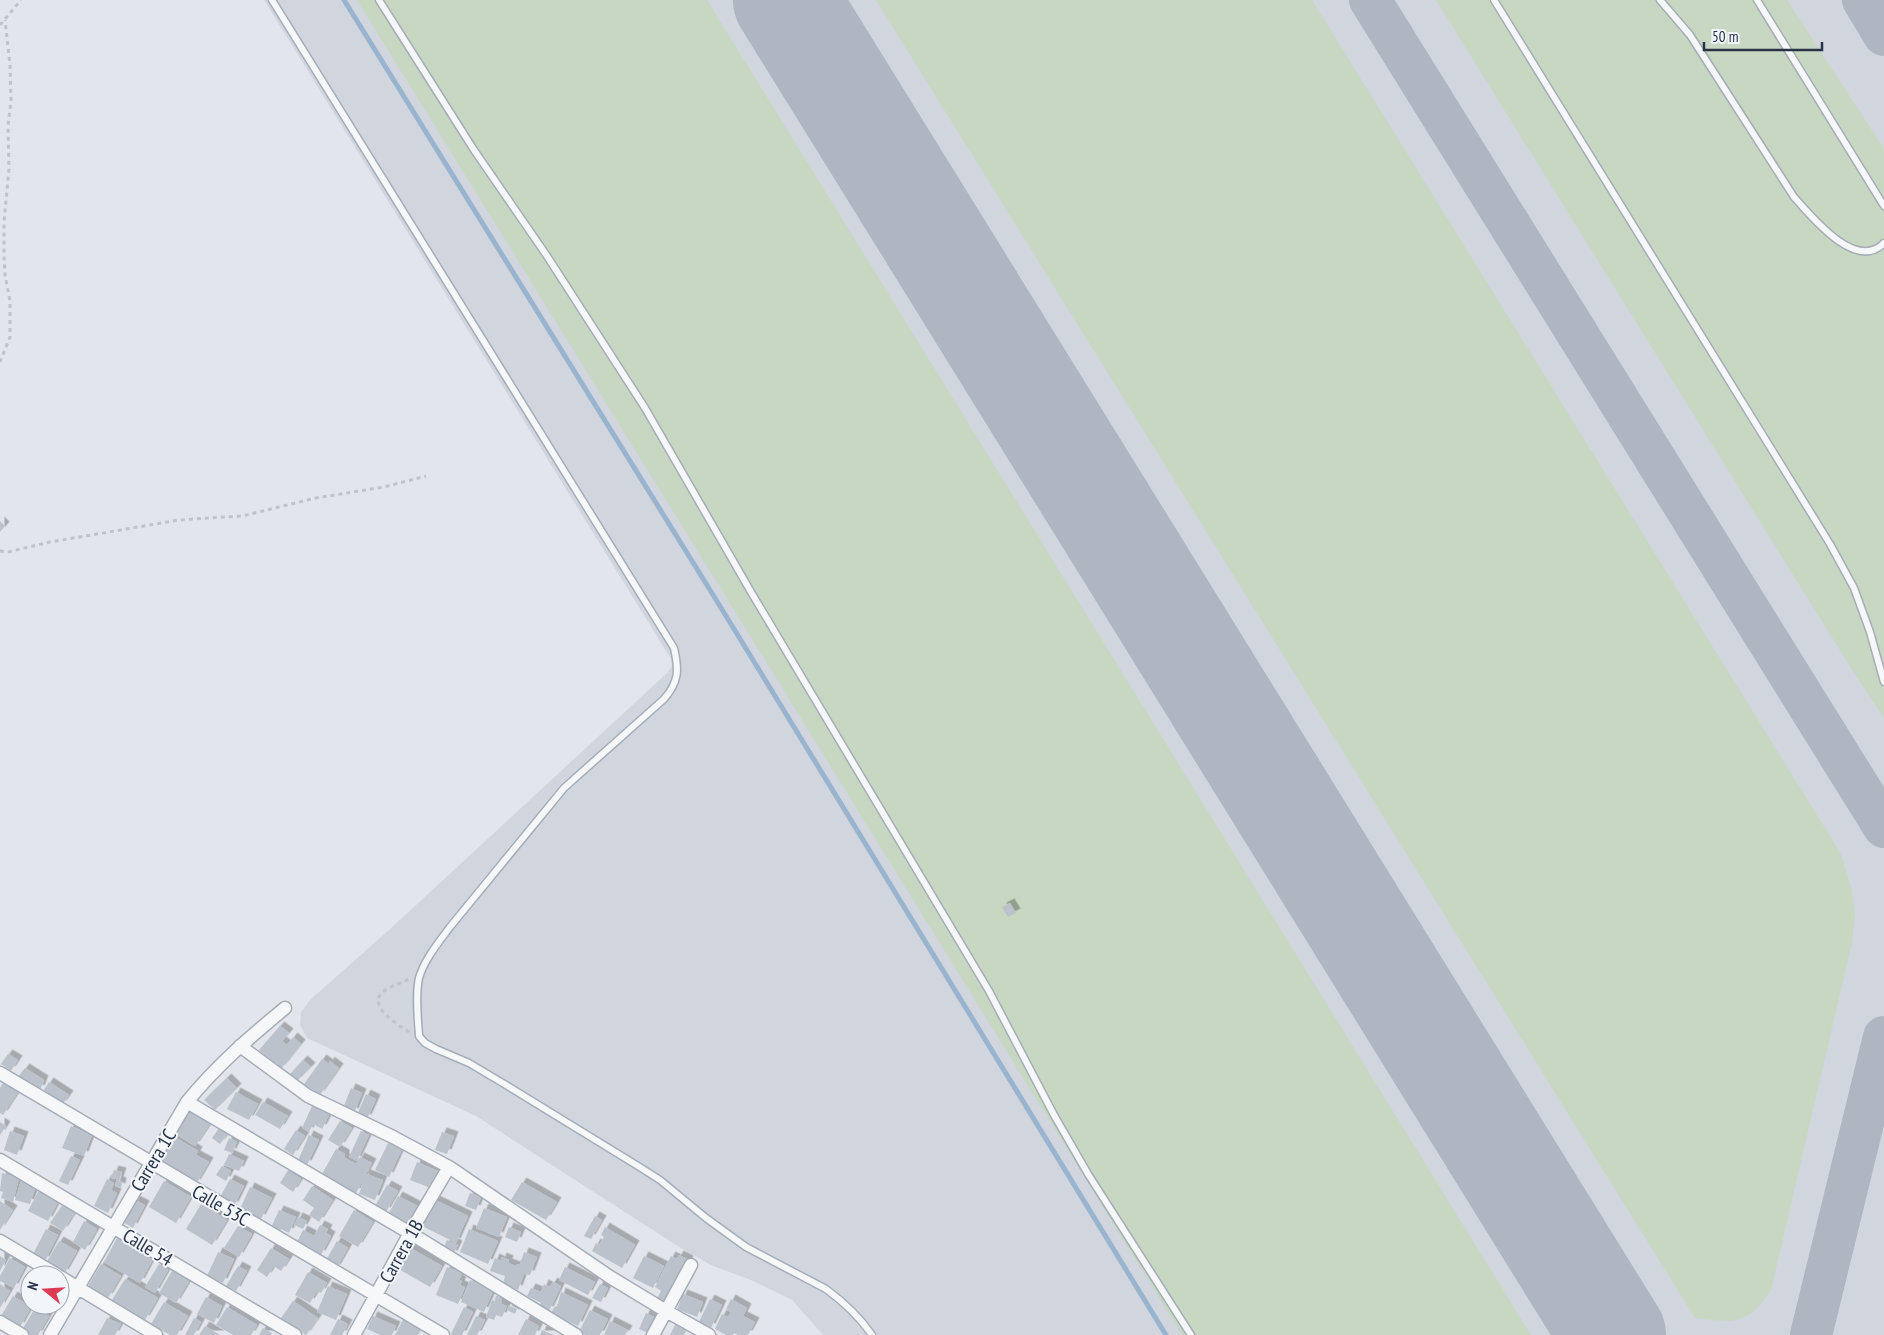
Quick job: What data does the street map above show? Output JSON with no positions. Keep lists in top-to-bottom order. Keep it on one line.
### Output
{"streets":{"street":["Carrera 1C","Calle 53C","Calle 54","Carrera 1B"]},"crossings":[["Carrera 1C","Calle 53C"],["Carrera 1C","Calle 54"],["Calle 53C","Carrera 1B"]],"scale_bar":"50 m","north":"left"}
